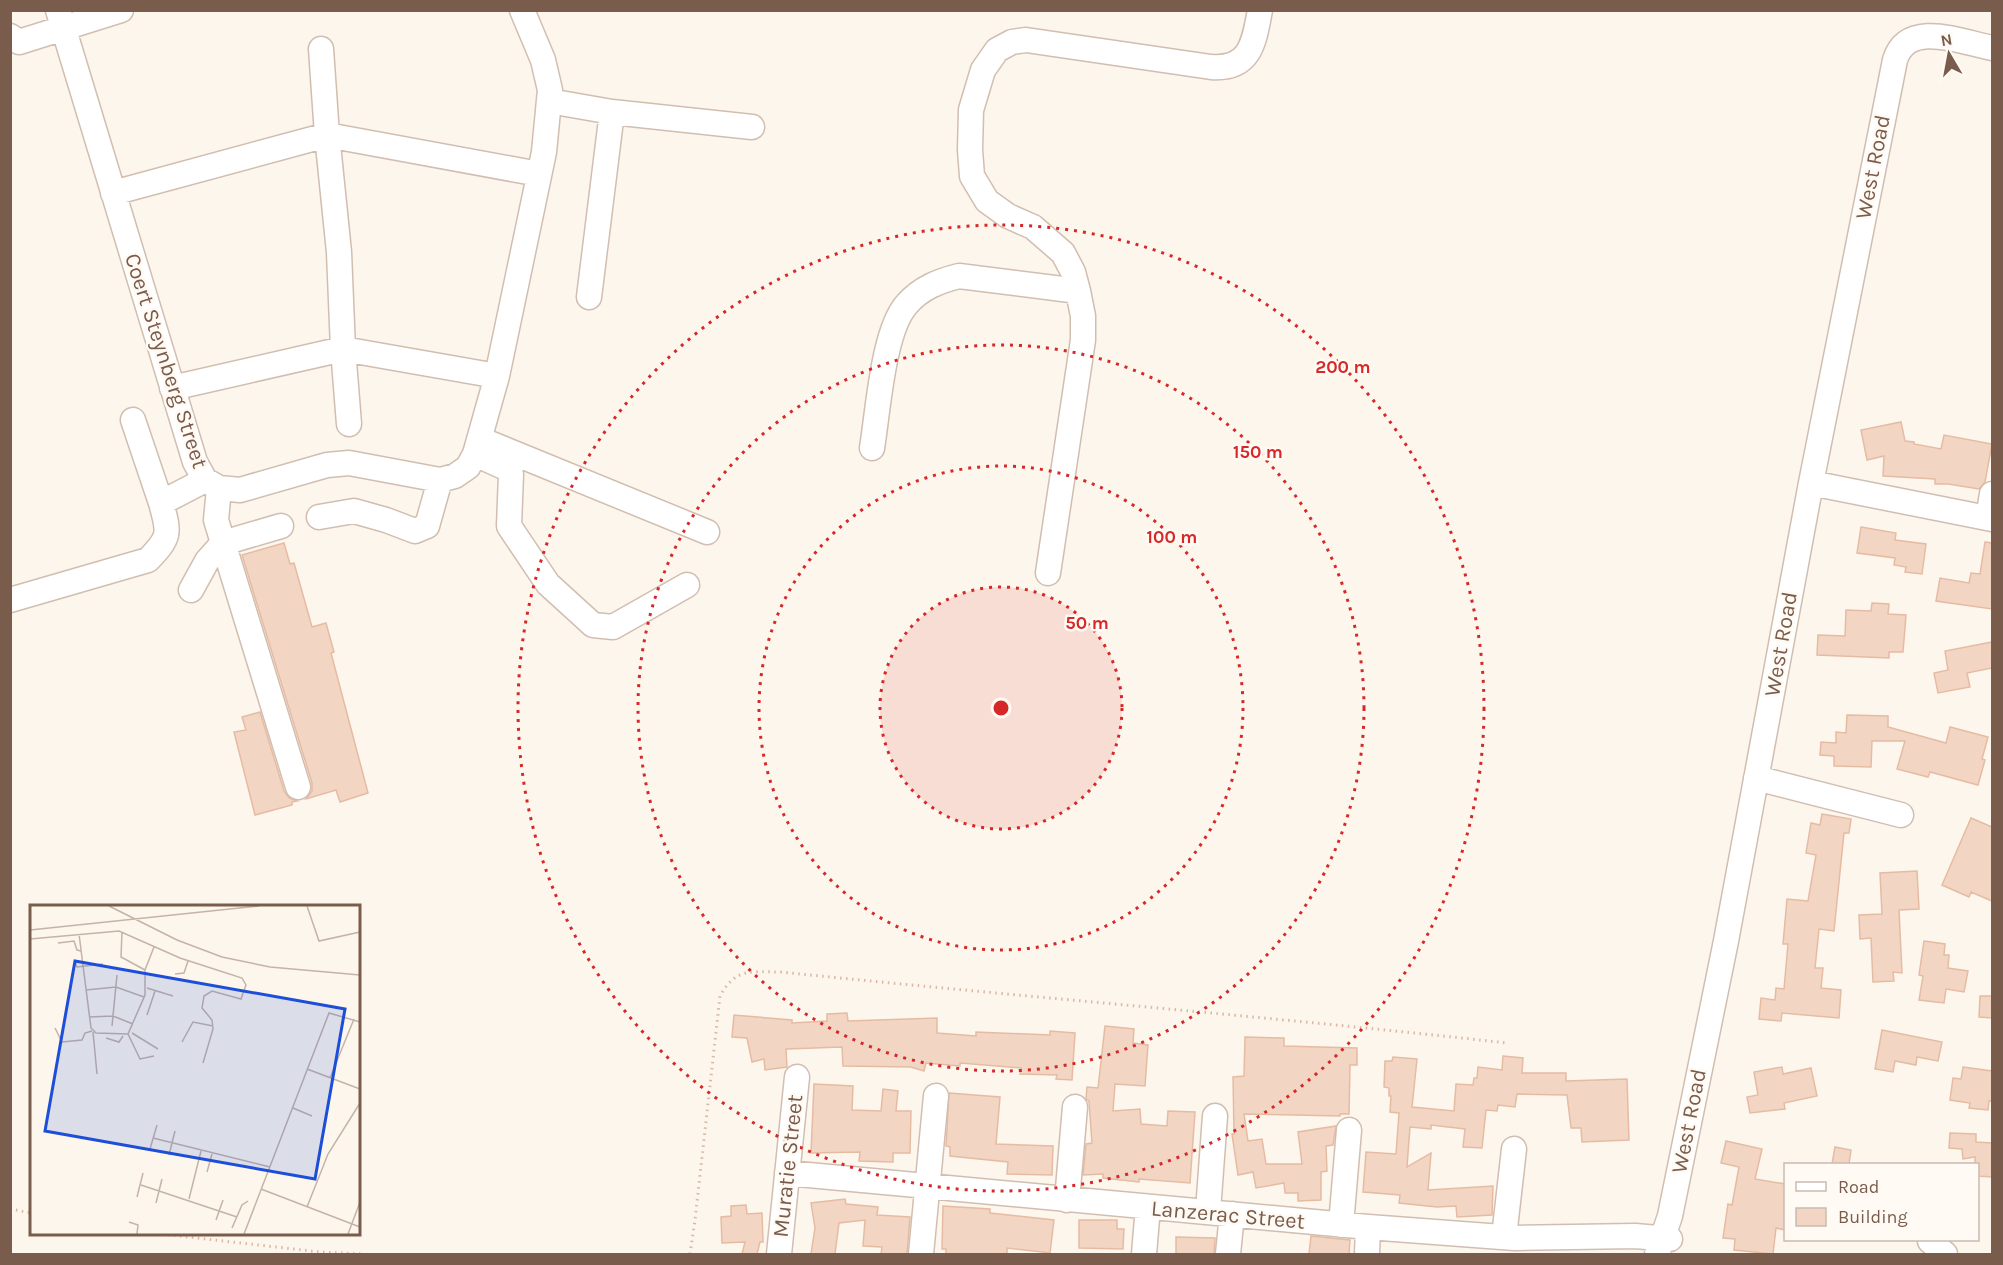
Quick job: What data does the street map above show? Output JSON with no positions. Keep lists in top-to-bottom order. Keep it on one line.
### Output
{"streets":{"street":["West Road","Coert Steynberg Street","Muratie Street","Lanzerac Street"]},"crossings":[["West Road","Lanzerac Street"],["Muratie Street","Lanzerac Street"]],"legend":["Road","Building"],"north":"top","rings":["200 m","150 m","100 m","50 m"]}
